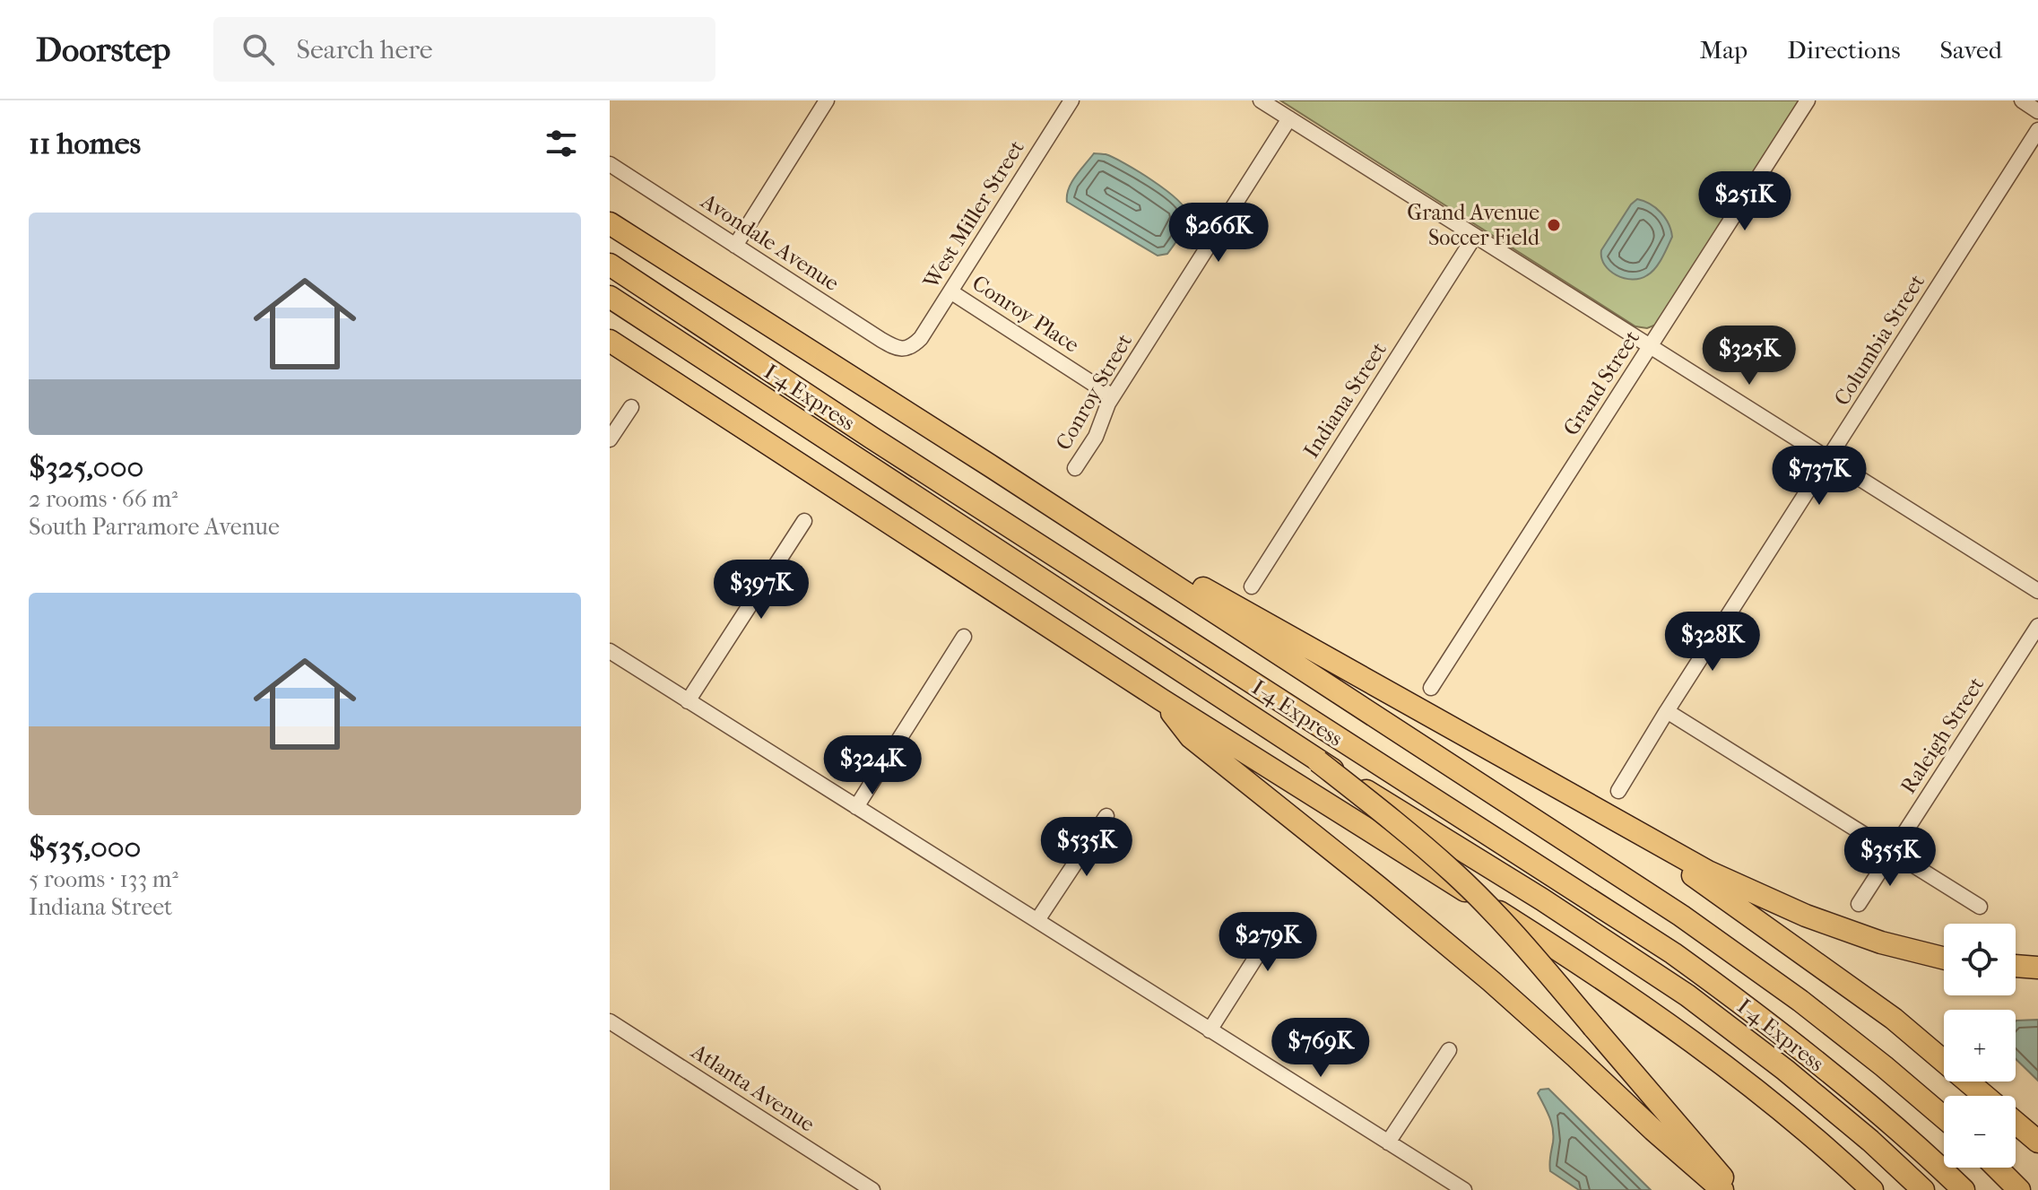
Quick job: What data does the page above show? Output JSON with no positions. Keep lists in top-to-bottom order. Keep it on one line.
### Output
{"streets":{"highway":["I-4 Express"],"street":["West Miller Street","Avondale Avenue","Conroy Place","Columbia Street","Grand Street","Conroy Street","Indiana Street","Raleigh Street","Atlanta Avenue"]},"crossings":[["West Miller Street","Avondale Avenue"],["West Miller Street","Conroy Place"],["Conroy Place","Conroy Street"]],"places":["Grand Avenue Soccer Field"],"page":{"header":"Doorstep","search":"Search here","nav":["Map","Directions","Saved"],"heading":"11 homes","price":["$251K","$266K","$325K","$737K","$397K","$328K","$324K","$535K","$355K","$279K","$769K"],"list":[{"name":"$325,000","note":"2 rooms · 66 m² · South Parramore Avenue"},{"name":"$535,000","note":"5 rooms · 133 m² · Indiana Street"}],"map_buttons":["+","−"]}}
